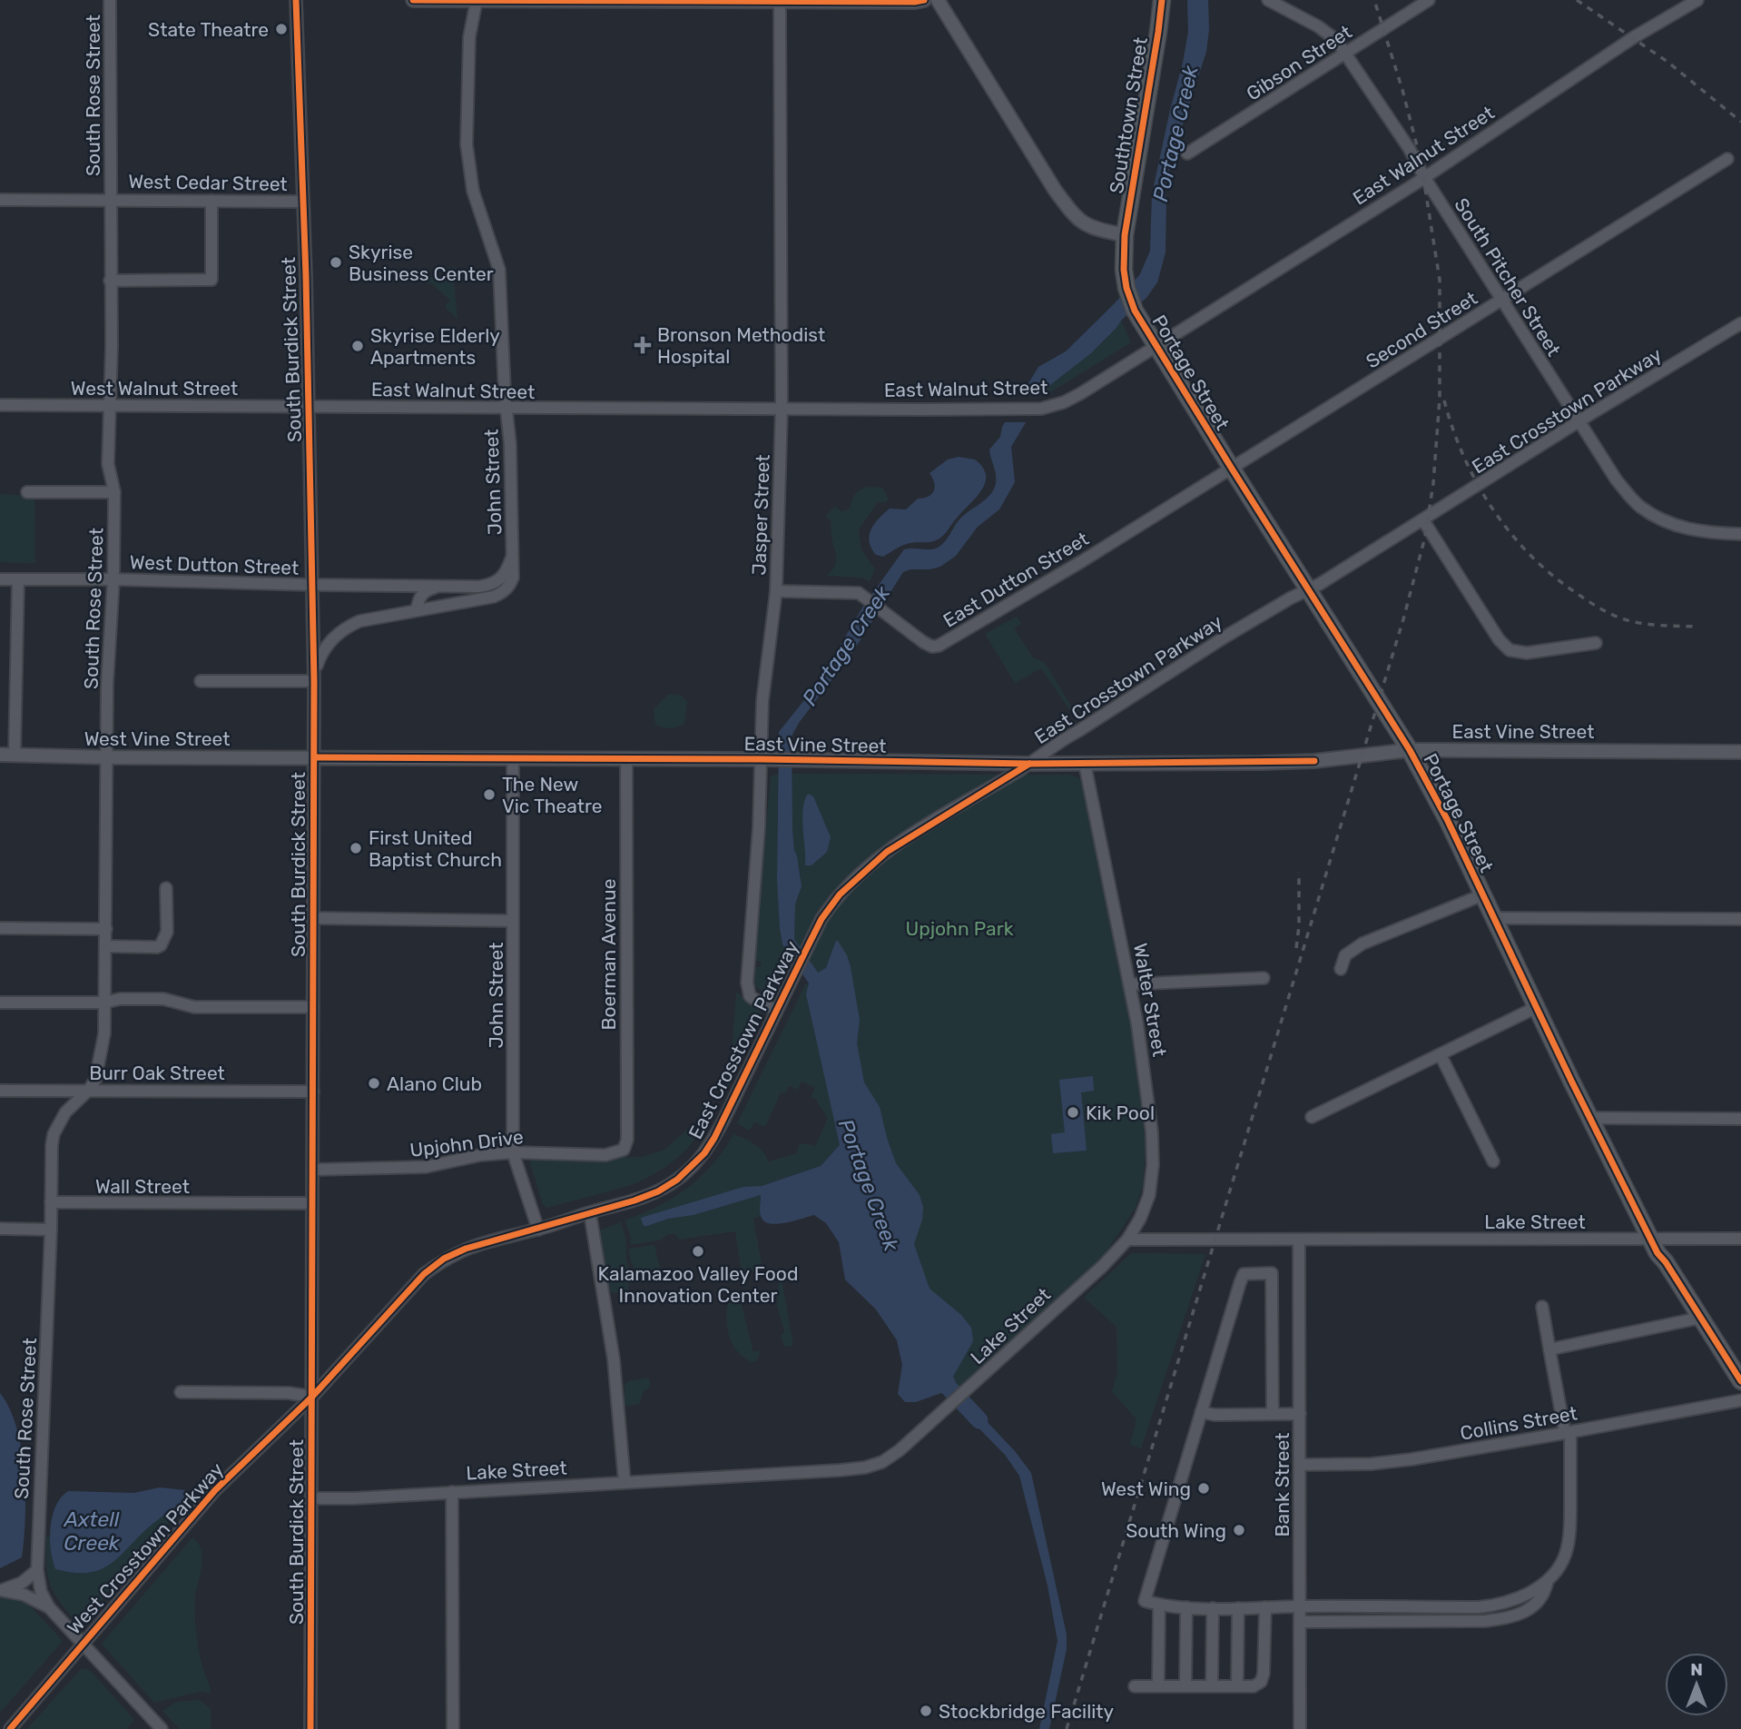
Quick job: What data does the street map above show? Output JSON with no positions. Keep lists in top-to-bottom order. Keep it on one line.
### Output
{"streets":{"main road":["Southtown Street","Portage Street"],"street":["Gibson Street","South Rose Street","East Walnut Street","West Cedar Street","South Pitcher Street","Second Street","South Burdick Street","West Walnut Street","East Crosstown Parkway","John Street","Jasper Street","West Dutton Street","East Dutton Street","East Vine Street","West Vine Street","Boerman Avenue","Walter Street","Burr Oak Street","Upjohn Drive","Wall Street","Lake Street","Collins Street","Bank Street","West Crosstown Parkway"]},"crossings":[["Gibson Street","South Pitcher Street"],["South Rose Street","West Cedar Street"],["South Rose Street","West Walnut Street"],["South Rose Street","West Dutton Street"],["South Rose Street","West Vine Street"],["South Rose Street","Burr Oak Street"],["South Rose Street","Wall Street"],["Southtown Street","Portage Street"],["East Walnut Street","South Pitcher Street"],["East Walnut Street","South Burdick Street"],["East Walnut Street","Portage Street"],["East Walnut Street","West Walnut Street"],["East Walnut Street","John Street"],["East Walnut Street","Jasper Street"],["West Cedar Street","South Burdick Street"],["South Pitcher Street","Second Street"],["South Pitcher Street","East Crosstown Parkway"],["Second Street","Portage Street"],["Second Street","East Dutton Street"],["South Burdick Street","West Walnut Street"],["South Burdick Street","East Crosstown Parkway"],["South Burdick Street","John Street"],["South Burdick Street","West Dutton Street"],["South Burdick Street","East Vine Street"],["South Burdick Street","West Vine Street"],["South Burdick Street","Burr Oak Street"],["South Burdick Street","Upjohn Drive"],["South Burdick Street","Wall Street"],["South Burdick Street","Lake Street"],["South Burdick Street","West Crosstown Parkway"],["Portage Street","East Crosstown Parkway"],["Portage Street","East Dutton Street"],["Portage Street","East Vine Street"],["Portage Street","Lake Street"],["East Crosstown Parkway","John Street"],["East Crosstown Parkway","Jasper Street"],["East Crosstown Parkway","East Vine Street"],["East Crosstown Parkway","West Crosstown Parkway"],["John Street","East Vine Street"],["John Street","Upjohn Drive"],["Jasper Street","East Dutton Street"],["Jasper Street","East Vine Street"],["East Vine Street","West Vine Street"],["East Vine Street","Boerman Avenue"],["East Vine Street","Walter Street"],["Boerman Avenue","Upjohn Drive"],["Walter Street","Lake Street"],["Lake Street","Bank Street"],["Collins Street","Bank Street"]],"water":["Portage Creek","Axtell Creek"],"parks":["Upjohn Park"],"places":{"other":["State Theatre","Skyrise Business Center","Skyrise Elderly Apartments","The New Vic Theatre","First United Baptist Church","Alano Club","Kik Pool","Kalamazoo Valley Food Innovation Center","West Wing","South Wing","Stockbridge Facility"],"health":["Bronson Methodist Hospital"]},"north":"top"}
